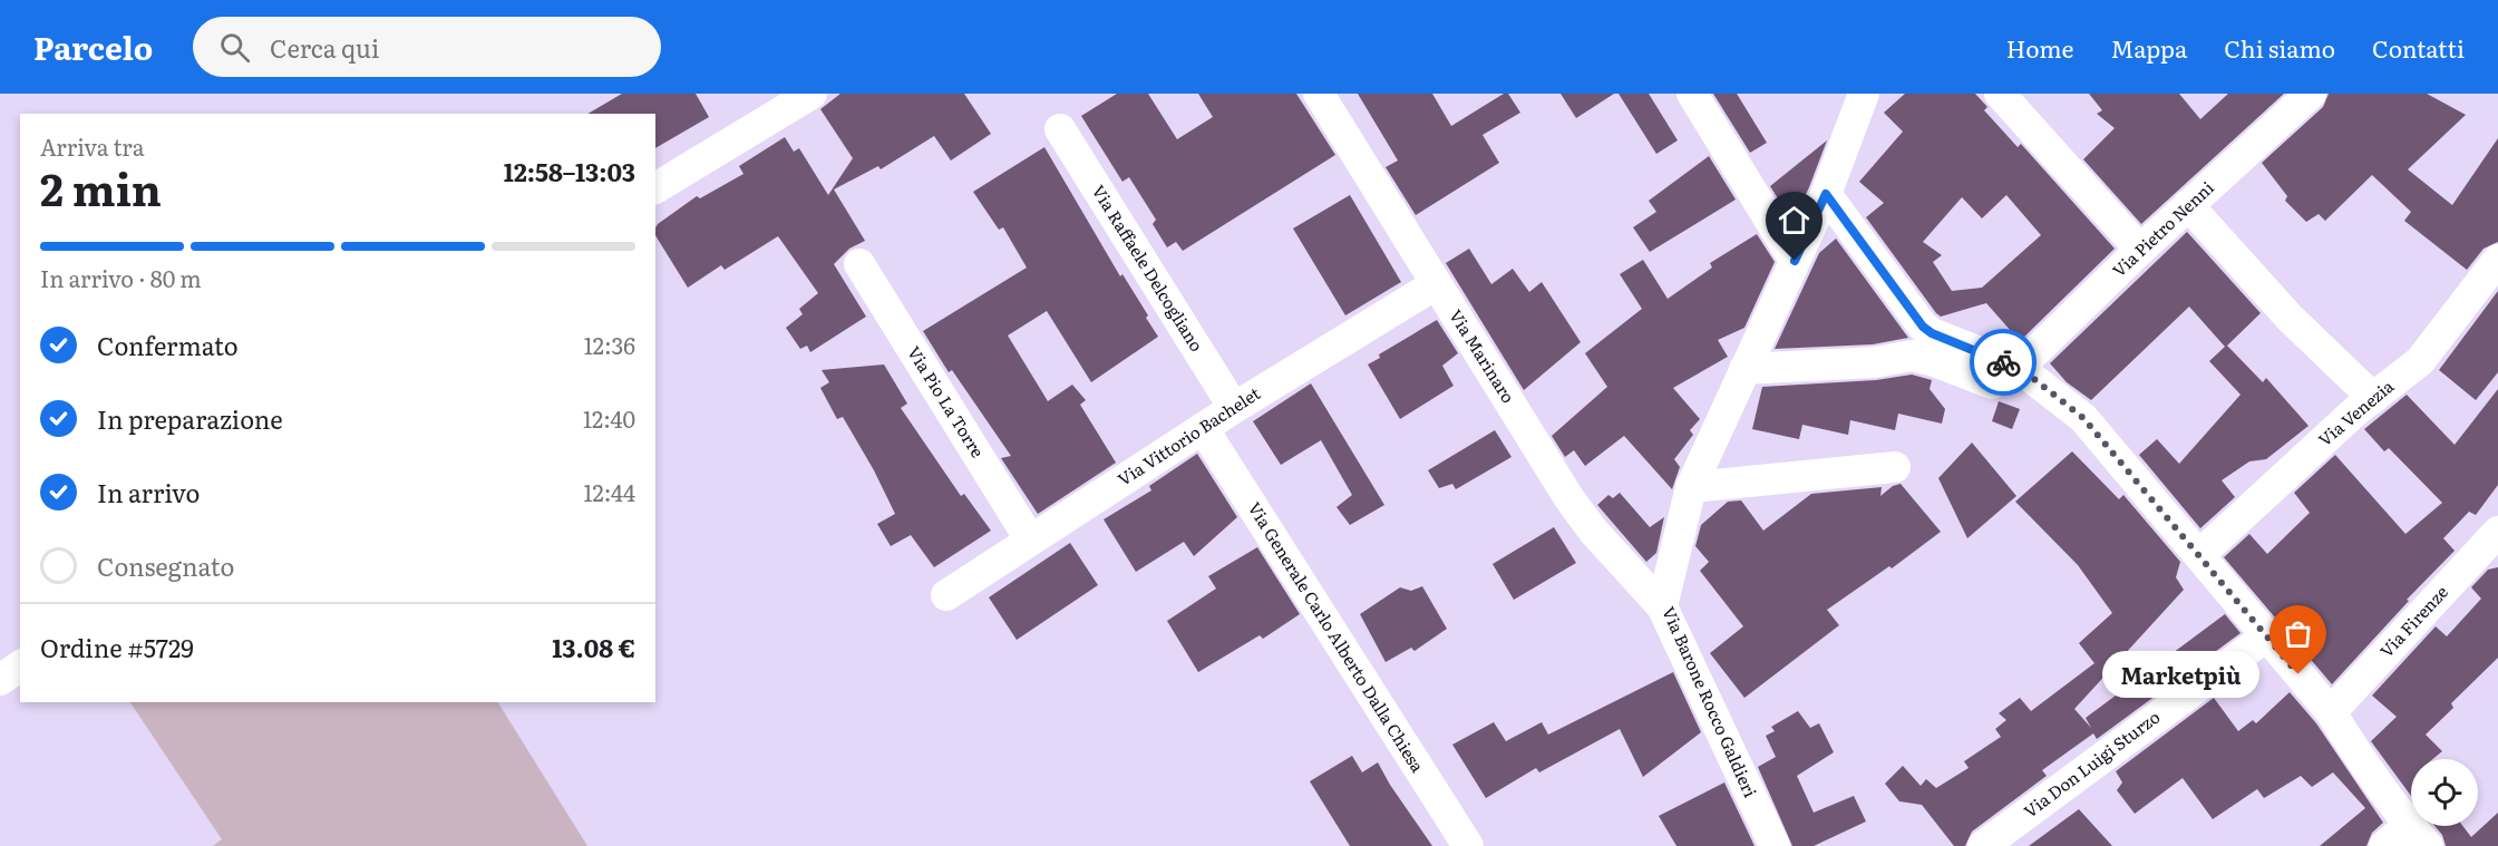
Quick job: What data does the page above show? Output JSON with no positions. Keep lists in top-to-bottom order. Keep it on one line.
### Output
{"streets":{"street":["Via Pietro Nenni","Via Raffaele Delcogliano","Via Marinaro","Via Pio La Torre","Via Venezia","Via Vittorio Bachelet","Via Firenze","Via Generale Carlo Alberto Dalla Chiesa","Via Barone Rocco Galdieri","Via Don Luigi Sturzo"]},"crossings":[["Via Pietro Nenni","Via Barone Rocco Galdieri"],["Via Raffaele Delcogliano","Via Vittorio Bachelet"],["Via Marinaro","Via Vittorio Bachelet"],["Via Marinaro","Via Barone Rocco Galdieri"],["Via Pio La Torre","Via Vittorio Bachelet"],["Via Vittorio Bachelet","Via Generale Carlo Alberto Dalla Chiesa"]],"places":["Marketpiù"],"page":{"header":"Parcelo","search":"Cerca qui","nav":["Home","Mappa","Chi siamo","Contatti"],"heading":["2 min","Arriva tra","12:58–13:03"],"panel":["Ordine #5729","13.08 €"],"bar":"In arrivo · 80 m","list":[["Confermato","12:36"],["In preparazione","12:40"],["In arrivo","12:44"],"Consegnato"],"bubble":"Marketpiù"}}
